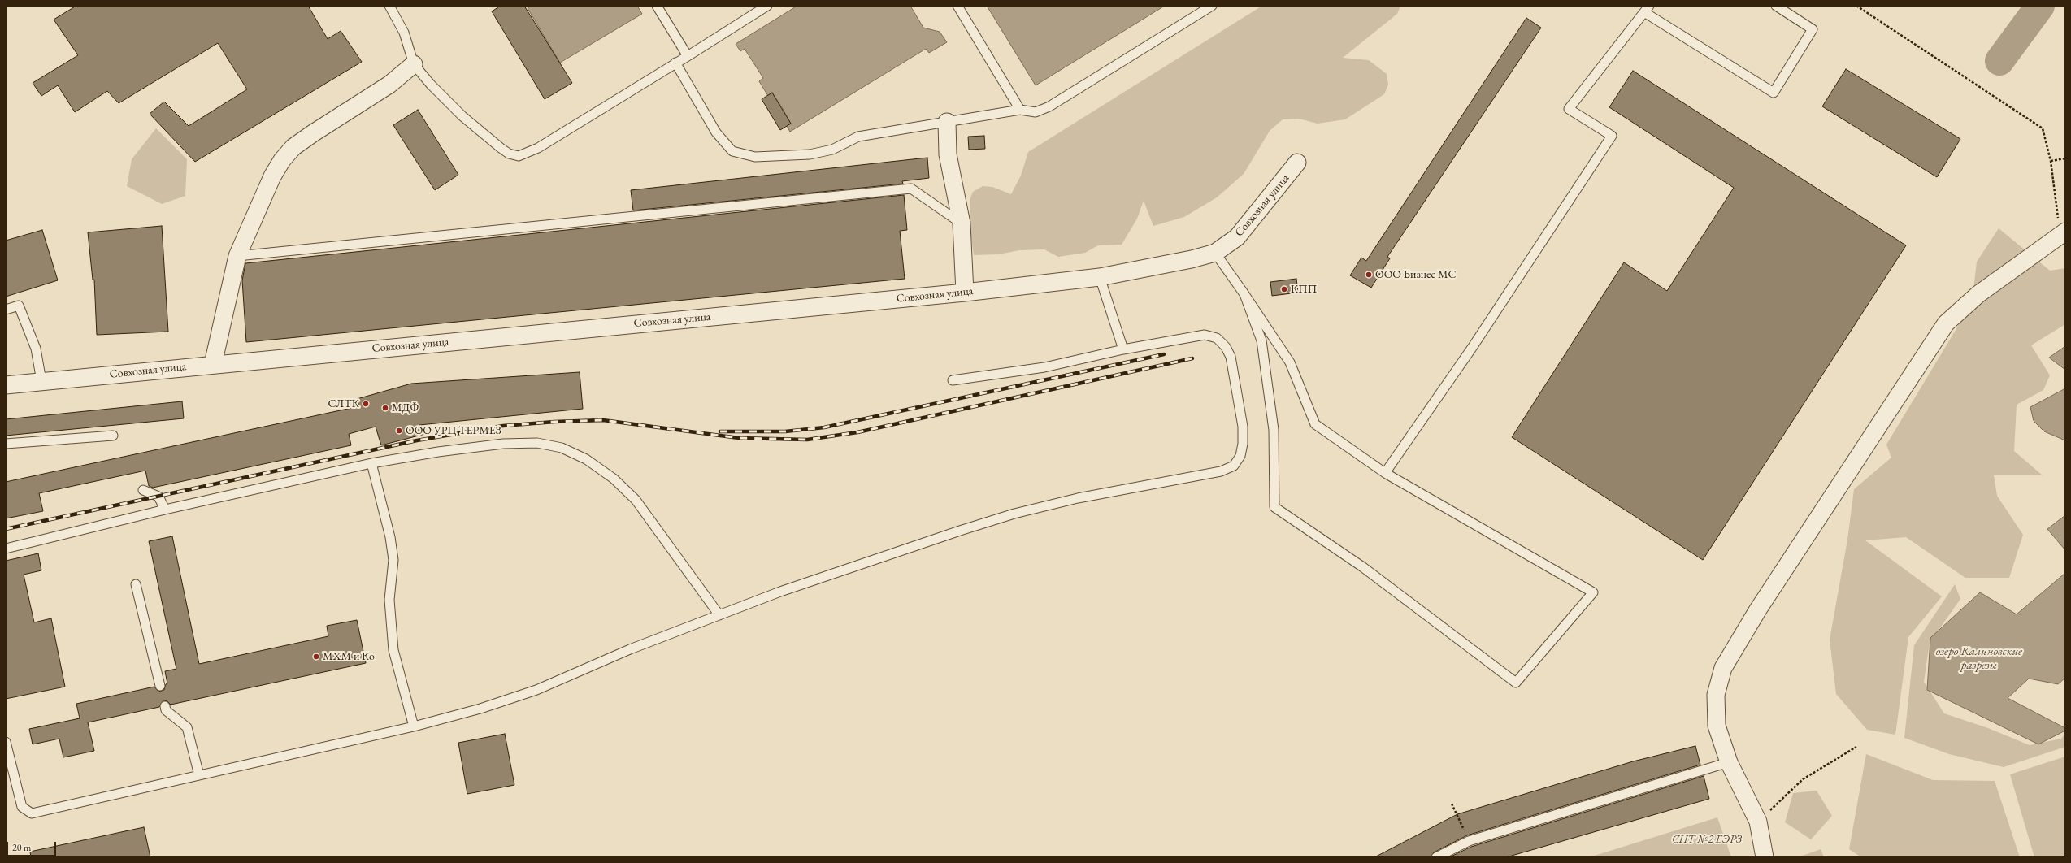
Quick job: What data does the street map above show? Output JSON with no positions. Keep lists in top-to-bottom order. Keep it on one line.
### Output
{"streets":{"street":["Совхозная улица"]},"water":["озеро Калиновские разрезы"],"parks":["СНТ №2 ЕЭРЗ"],"places":["ООО Бизнес МС","КПП","СЛТК","МДФ","ООО УРЦ ТЕРМЕЗ","МХМ и Ко"],"scale_bar":"20 m"}
